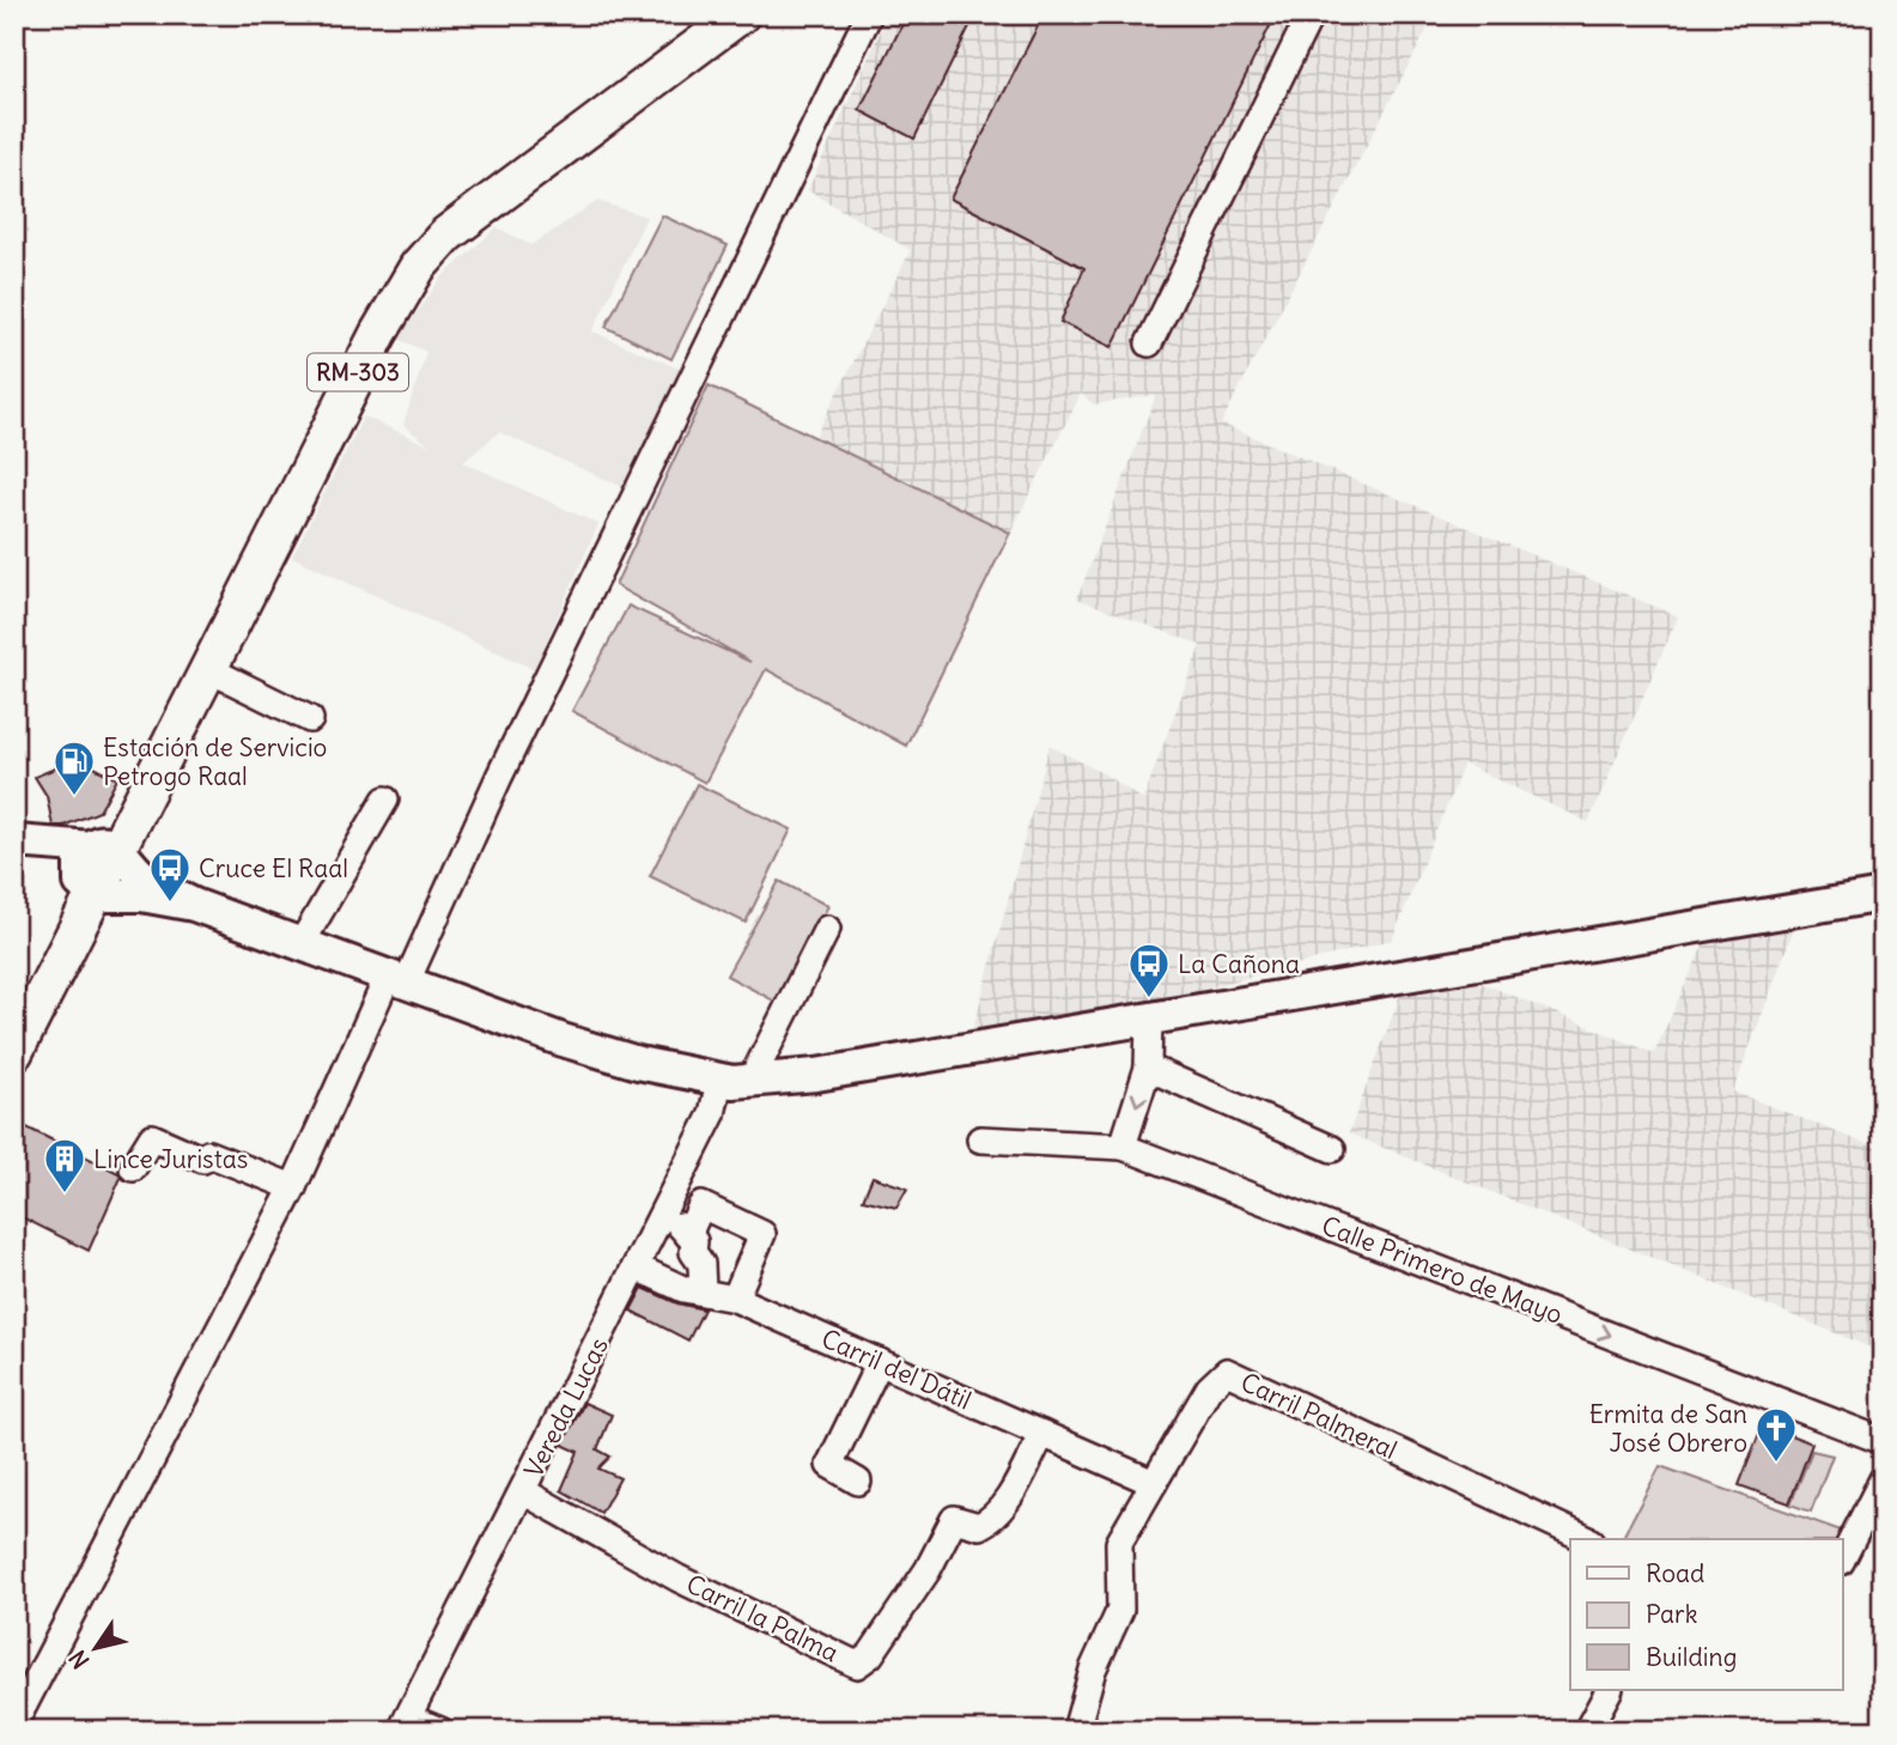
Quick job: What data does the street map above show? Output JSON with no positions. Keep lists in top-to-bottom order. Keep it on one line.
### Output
{"streets":{"highway":["RM-303"],"street":["Calle Primero de Mayo","Carril del Dátil","Vereda Lucas","Carril Palmeral","Carril la Palma"]},"crossings":[["Carril del Dátil","Vereda Lucas"],["Carril del Dátil","Carril Palmeral"],["Carril del Dátil","Carril la Palma"],["Vereda Lucas","Carril la Palma"]],"one_way":["Calle Primero de Mayo"],"places":{"fuel station":["Estación de Servicio Petrogo Raal"],"bus stop":["Cruce El Raal","La Cañona"],"building":["Lince Juristas"],"church":["Ermita de San José Obrero"]},"legend":["Road","Park","Building"],"north":"bottom left"}
